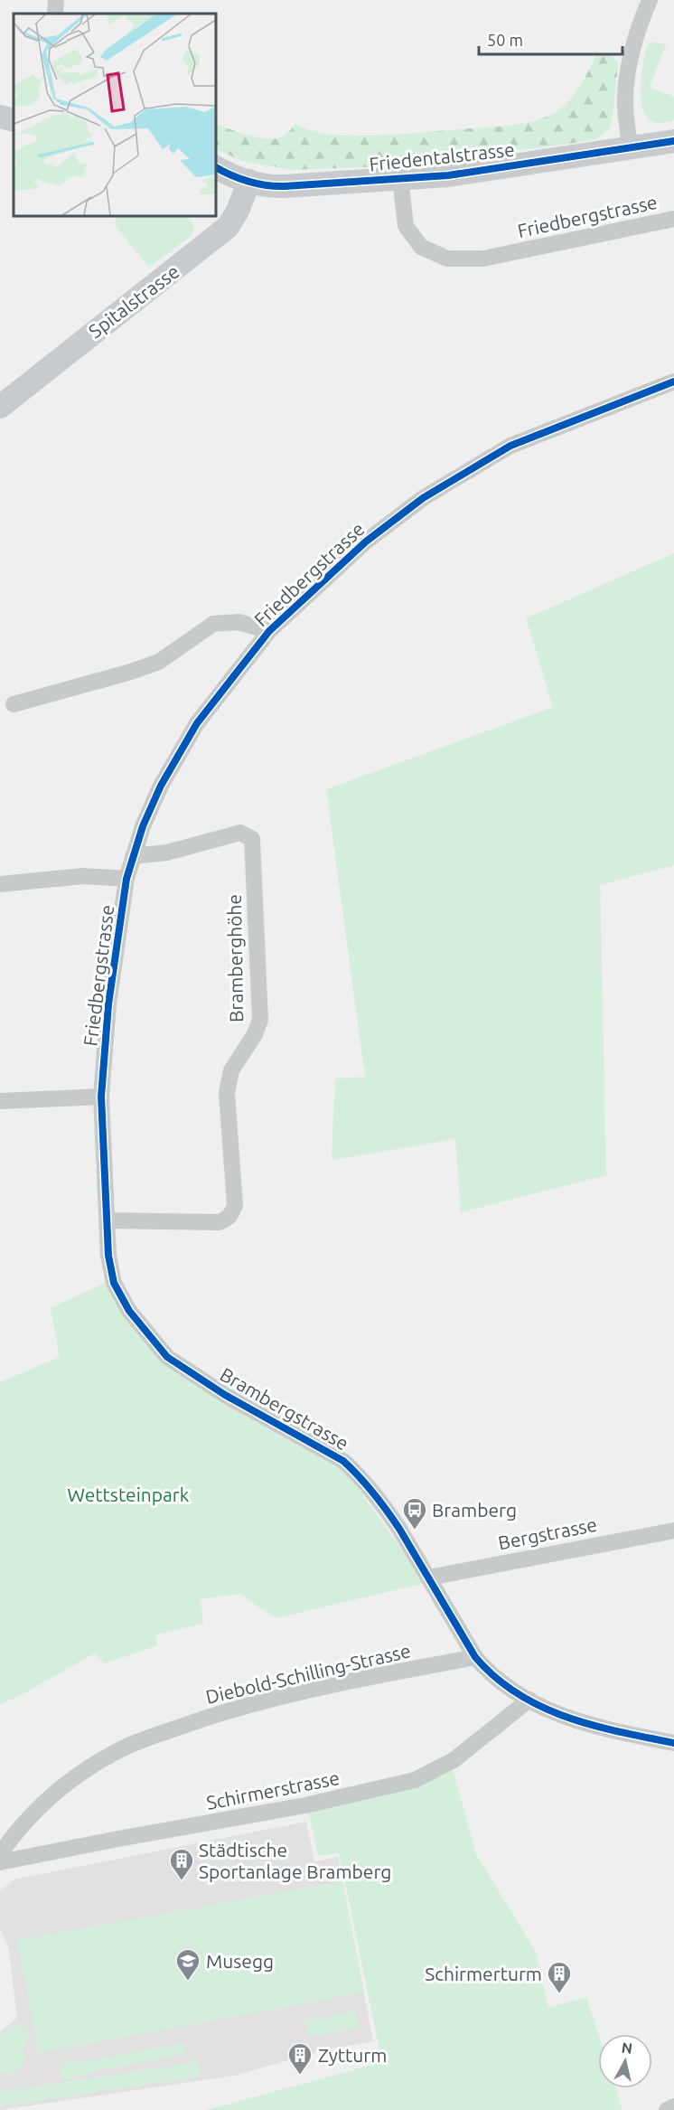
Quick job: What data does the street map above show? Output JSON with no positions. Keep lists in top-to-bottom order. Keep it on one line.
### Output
{"streets":{"main road":["Friedentalstrasse","Spitalstrasse"],"street":["Friedbergstrasse","Bramberghöhe","Brambergstrasse","Bergstrasse","Diebold-Schilling-Strasse","Schirmerstrasse"]},"crossings":[["Friedentalstrasse","Friedbergstrasse"],["Friedentalstrasse","Spitalstrasse"],["Friedbergstrasse","Bramberghöhe"],["Friedbergstrasse","Brambergstrasse"],["Bramberghöhe","Brambergstrasse"],["Brambergstrasse","Bergstrasse"],["Brambergstrasse","Diebold-Schilling-Strasse"],["Brambergstrasse","Schirmerstrasse"]],"parks":["Wettsteinpark"],"places":{"bus stop":["Bramberg"],"building":["Städtische Sportanlage Bramberg","Schirmerturm","Zytturm"],"school or university":["Musegg"]},"scale_bar":"50 m","north":"top"}
